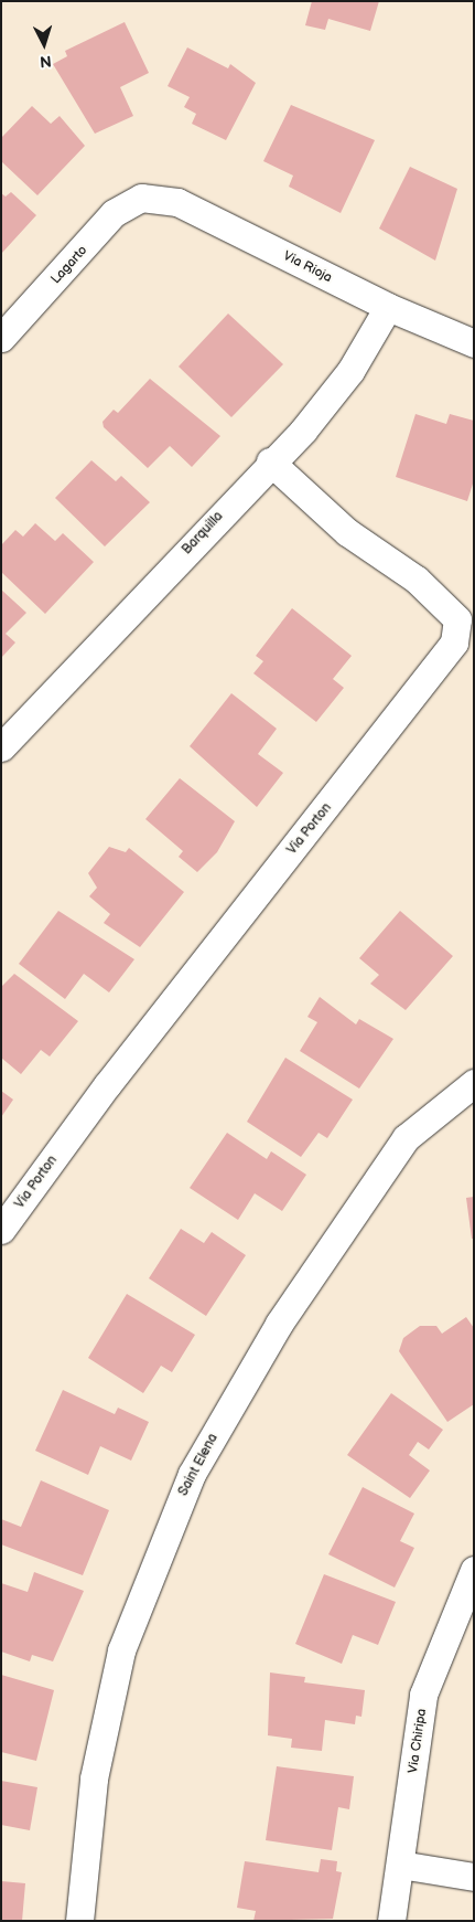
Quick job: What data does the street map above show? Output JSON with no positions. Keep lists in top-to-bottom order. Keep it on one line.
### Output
{"streets":{"street":["Lagarto","Via Rioja","Barquilla","Via Porton","Saint Elena","Via Chiripa"]},"crossings":[["Lagarto","Via Rioja"],["Via Rioja","Barquilla"],["Barquilla","Via Porton"]],"north":"bottom"}
